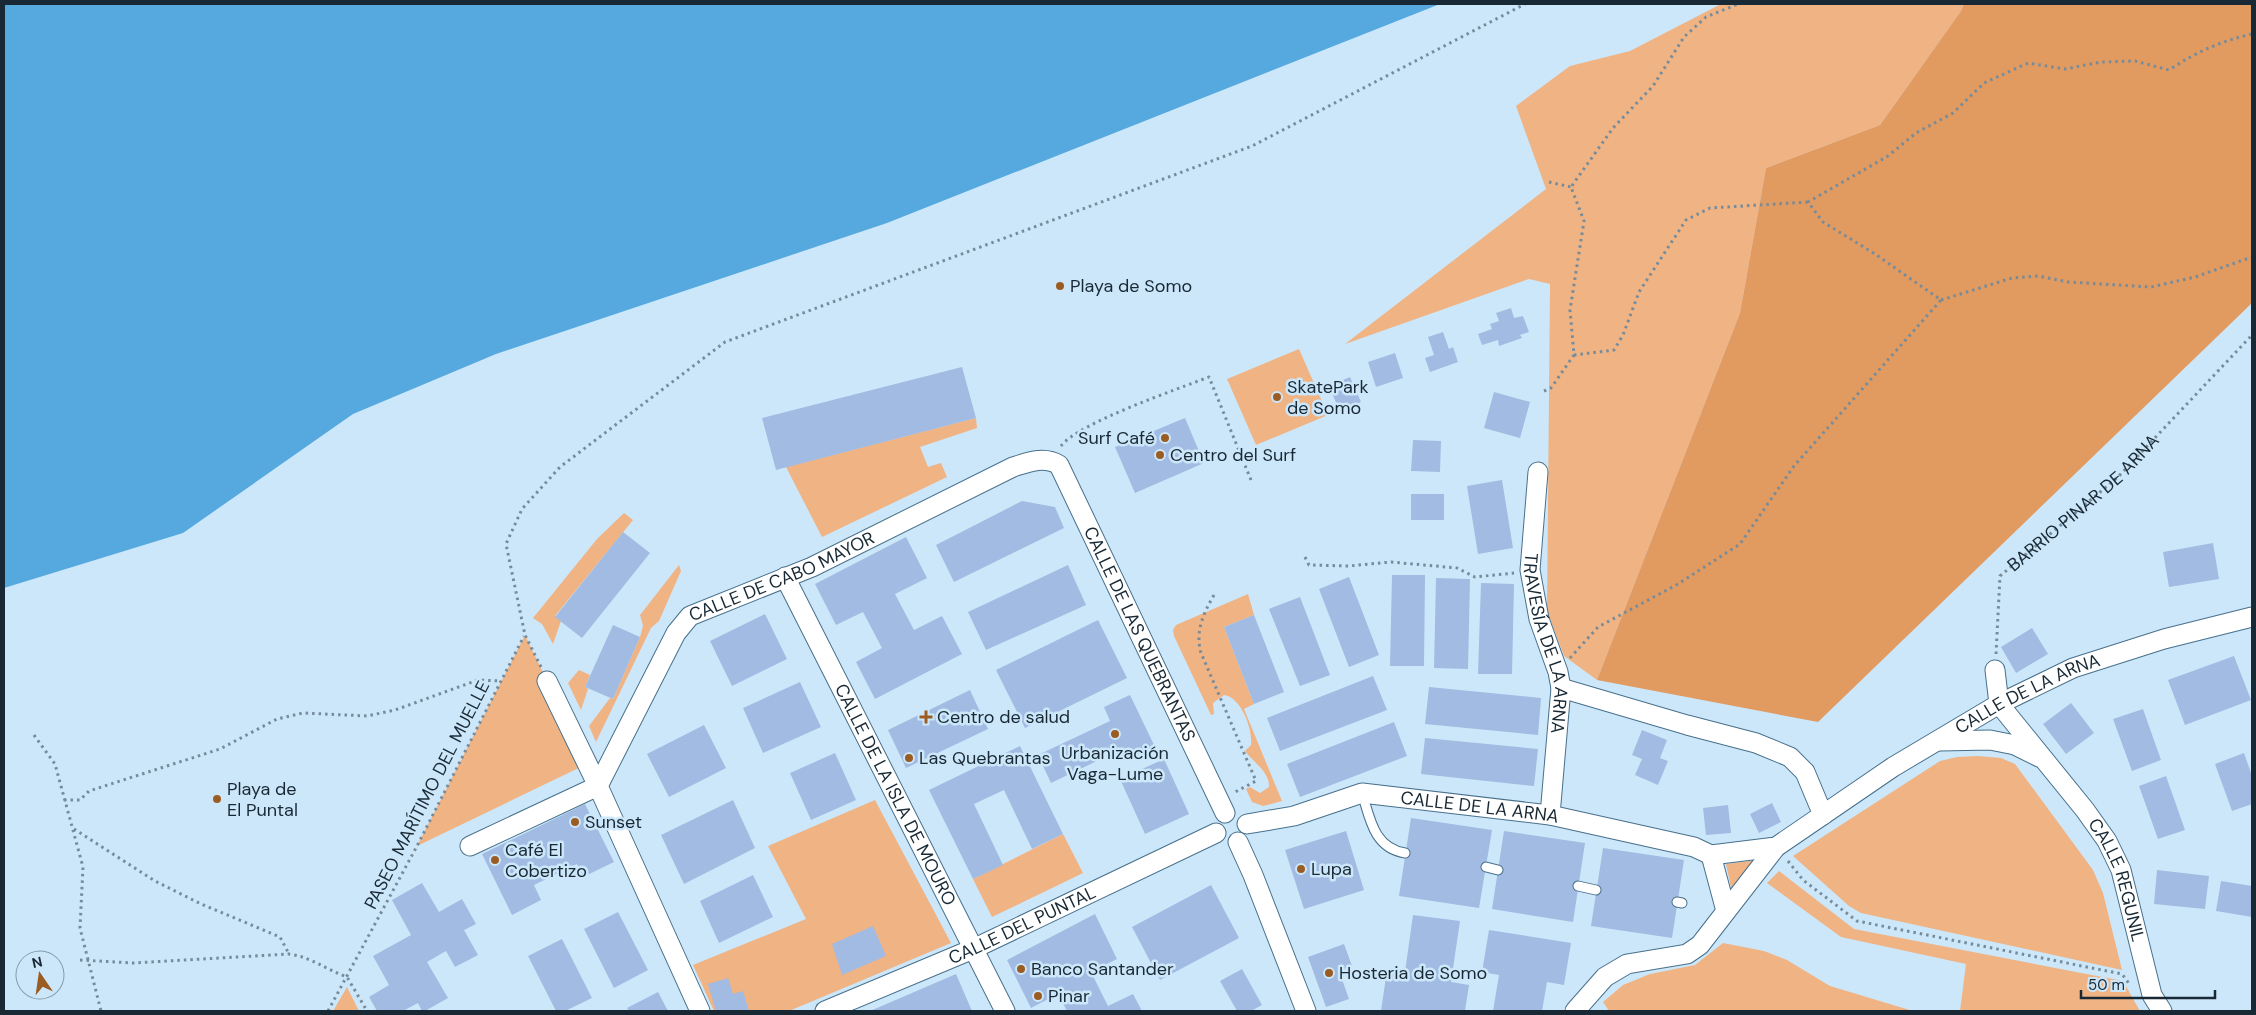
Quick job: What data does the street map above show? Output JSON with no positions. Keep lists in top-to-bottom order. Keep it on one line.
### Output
{"streets":{"street":["CALLE DE CABO MAYOR","CALLE DE LAS QUEBRANTAS","TRAVESÍA DE LA ARNA","CALLE DE LA ARNA","CALLE DE LA ISLA DE MOURO","CALLE REGUNIL","CALLE DEL PUNTAL"],"path":["BARRIO PINAR DE ARNA","PASEO MARÍTIMO DEL MUELLE"]},"crossings":[["CALLE DE CABO MAYOR","CALLE DE LAS QUEBRANTAS"],["CALLE DE CABO MAYOR","CALLE DE LA ISLA DE MOURO"],["CALLE DE LAS QUEBRANTAS","CALLE DE LA ARNA"],["CALLE DE LAS QUEBRANTAS","CALLE DEL PUNTAL"],["TRAVESÍA DE LA ARNA","CALLE DE LA ARNA"],["CALLE DE LA ARNA","CALLE REGUNIL"],["CALLE DE LA ARNA","CALLE DEL PUNTAL"],["CALLE DE LA ISLA DE MOURO","CALLE DEL PUNTAL"]],"places":{"other":["Playa de Somo","SkatePark de Somo","Surf Café","Centro del Surf","Urbanización Vaga-Lume","Las Quebrantas","Playa de El Puntal","Sunset","Café El Cobertizo","Lupa","Banco Santander","Hosteria de Somo","Pinar"],"health":["Centro de salud"]},"scale_bar":"50 m","north":"top"}
